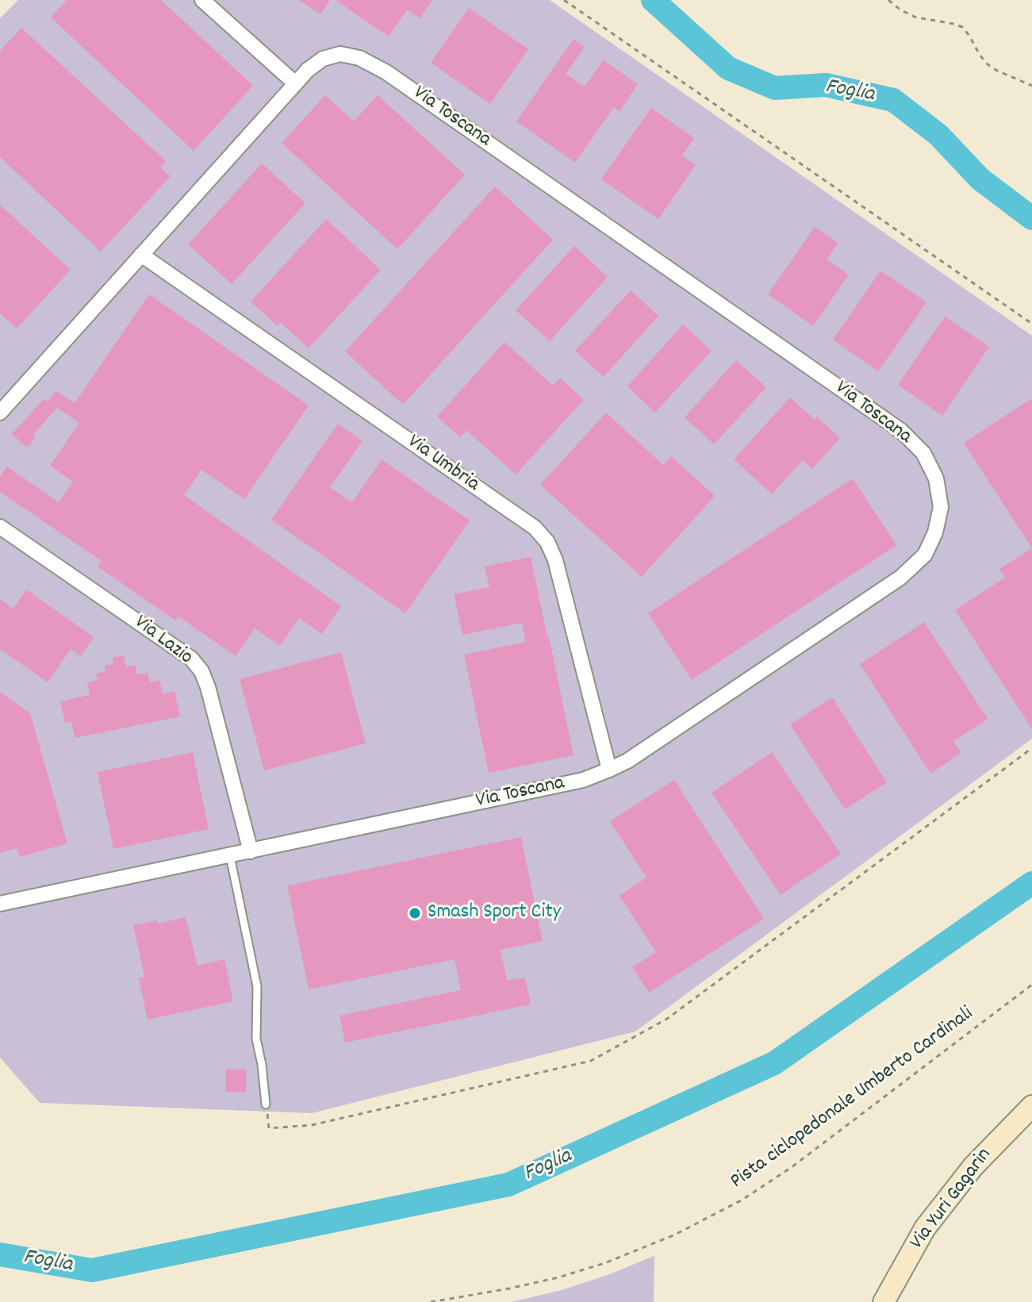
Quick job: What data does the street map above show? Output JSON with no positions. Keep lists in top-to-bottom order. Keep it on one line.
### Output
{"streets":{"main road":["Via Yuri Gagarin"],"street":["Via Toscana","Via Umbria","Via Lazio"],"path":["Pista ciclopedonale Umberto Cardinali"]},"crossings":[["Via Toscana","Via Umbria"],["Via Toscana","Via Lazio"]],"water":["Foglia"],"places":["Smash Sport City"]}
